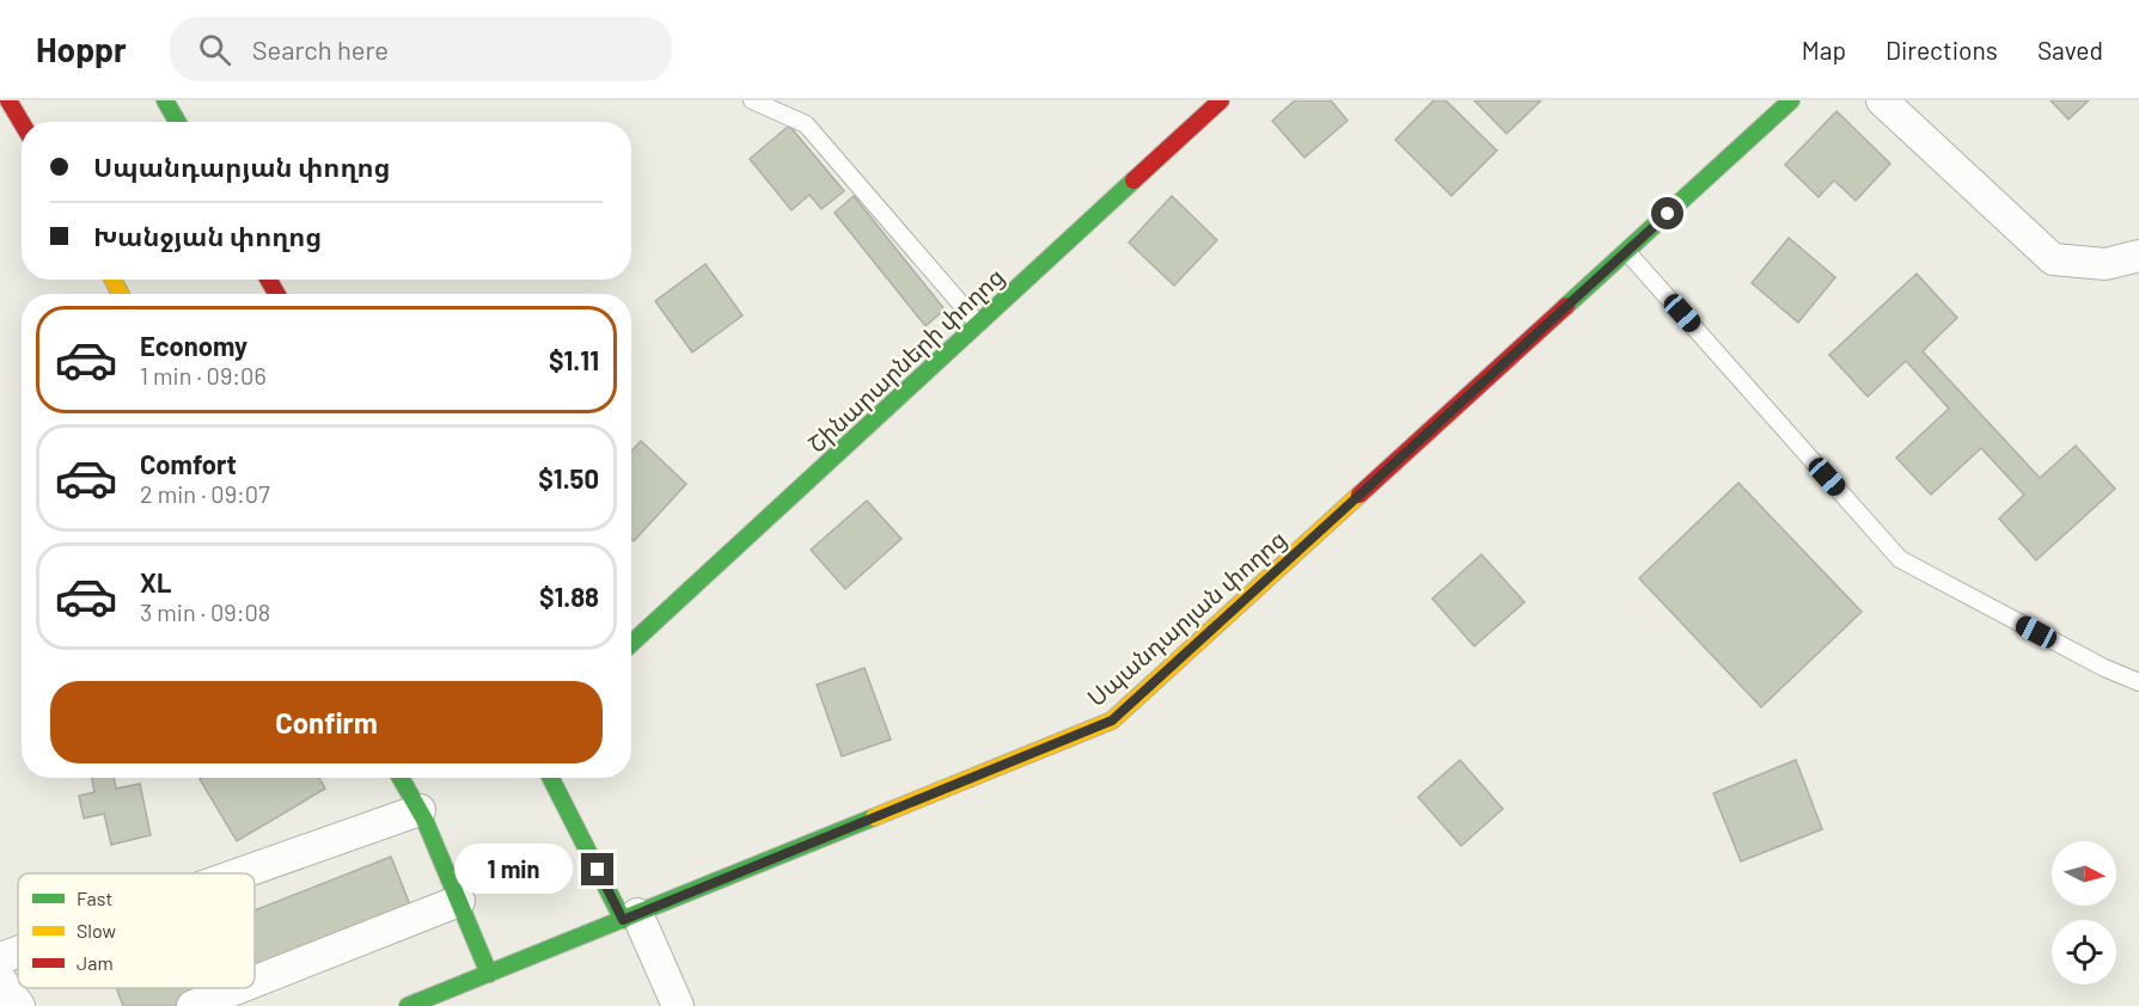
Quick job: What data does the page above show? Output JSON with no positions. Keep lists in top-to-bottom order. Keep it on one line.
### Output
{"streets":{"main road":["Շինարարների փողոց","Սպանդարյան փողոց"]},"legend":["Fast","Slow","Jam"],"north":"right","page":{"header":"Hoppr","search":"Search here","nav":["Map","Directions","Saved"],"banner":["Սպանդարյան փողոց","Խանջյան փողոց"],"list":[{"name":"Economy","note":"1 min · 09:06","value":"$1.11"},{"name":"Comfort","note":"2 min · 09:07","value":"$1.50"},{"name":"XL","note":"3 min · 09:08","value":"$1.88"}],"buttons":"Confirm","bubble":"1 min"}}
